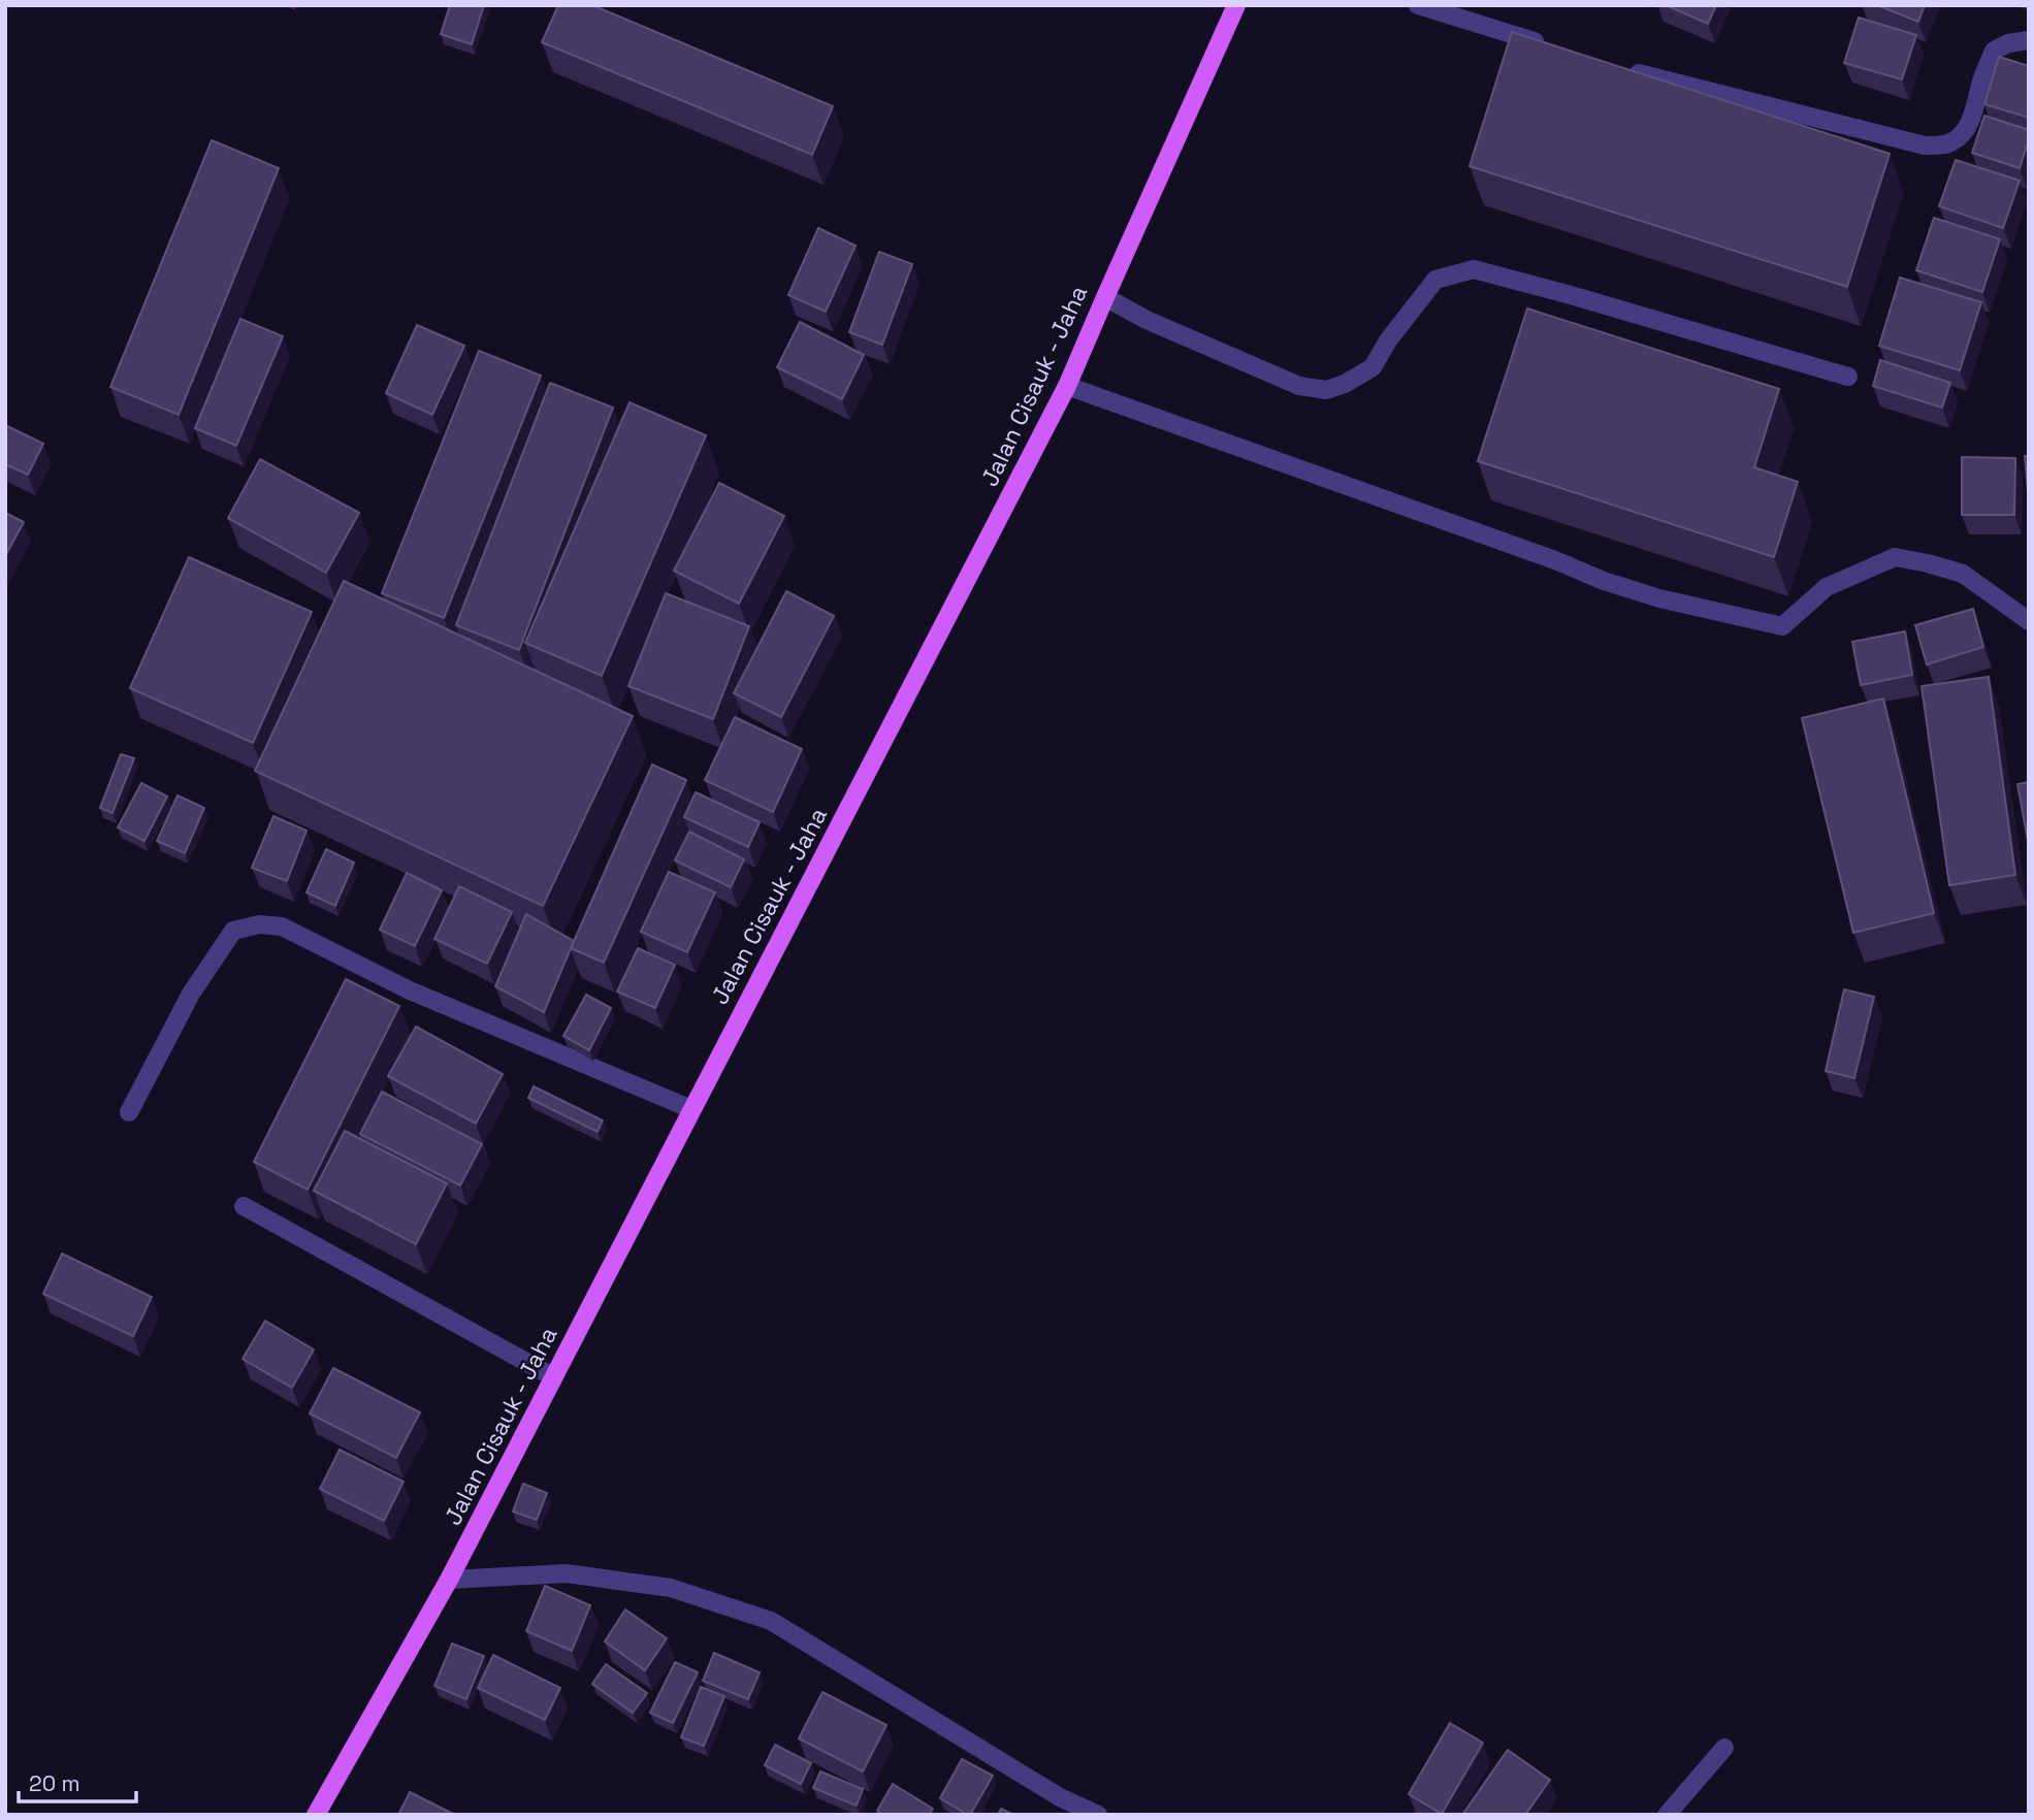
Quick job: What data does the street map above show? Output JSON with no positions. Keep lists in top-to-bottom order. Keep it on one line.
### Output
{"streets":{"main road":["Jalan Cisauk - Jaha"]},"scale_bar":"20 m"}
